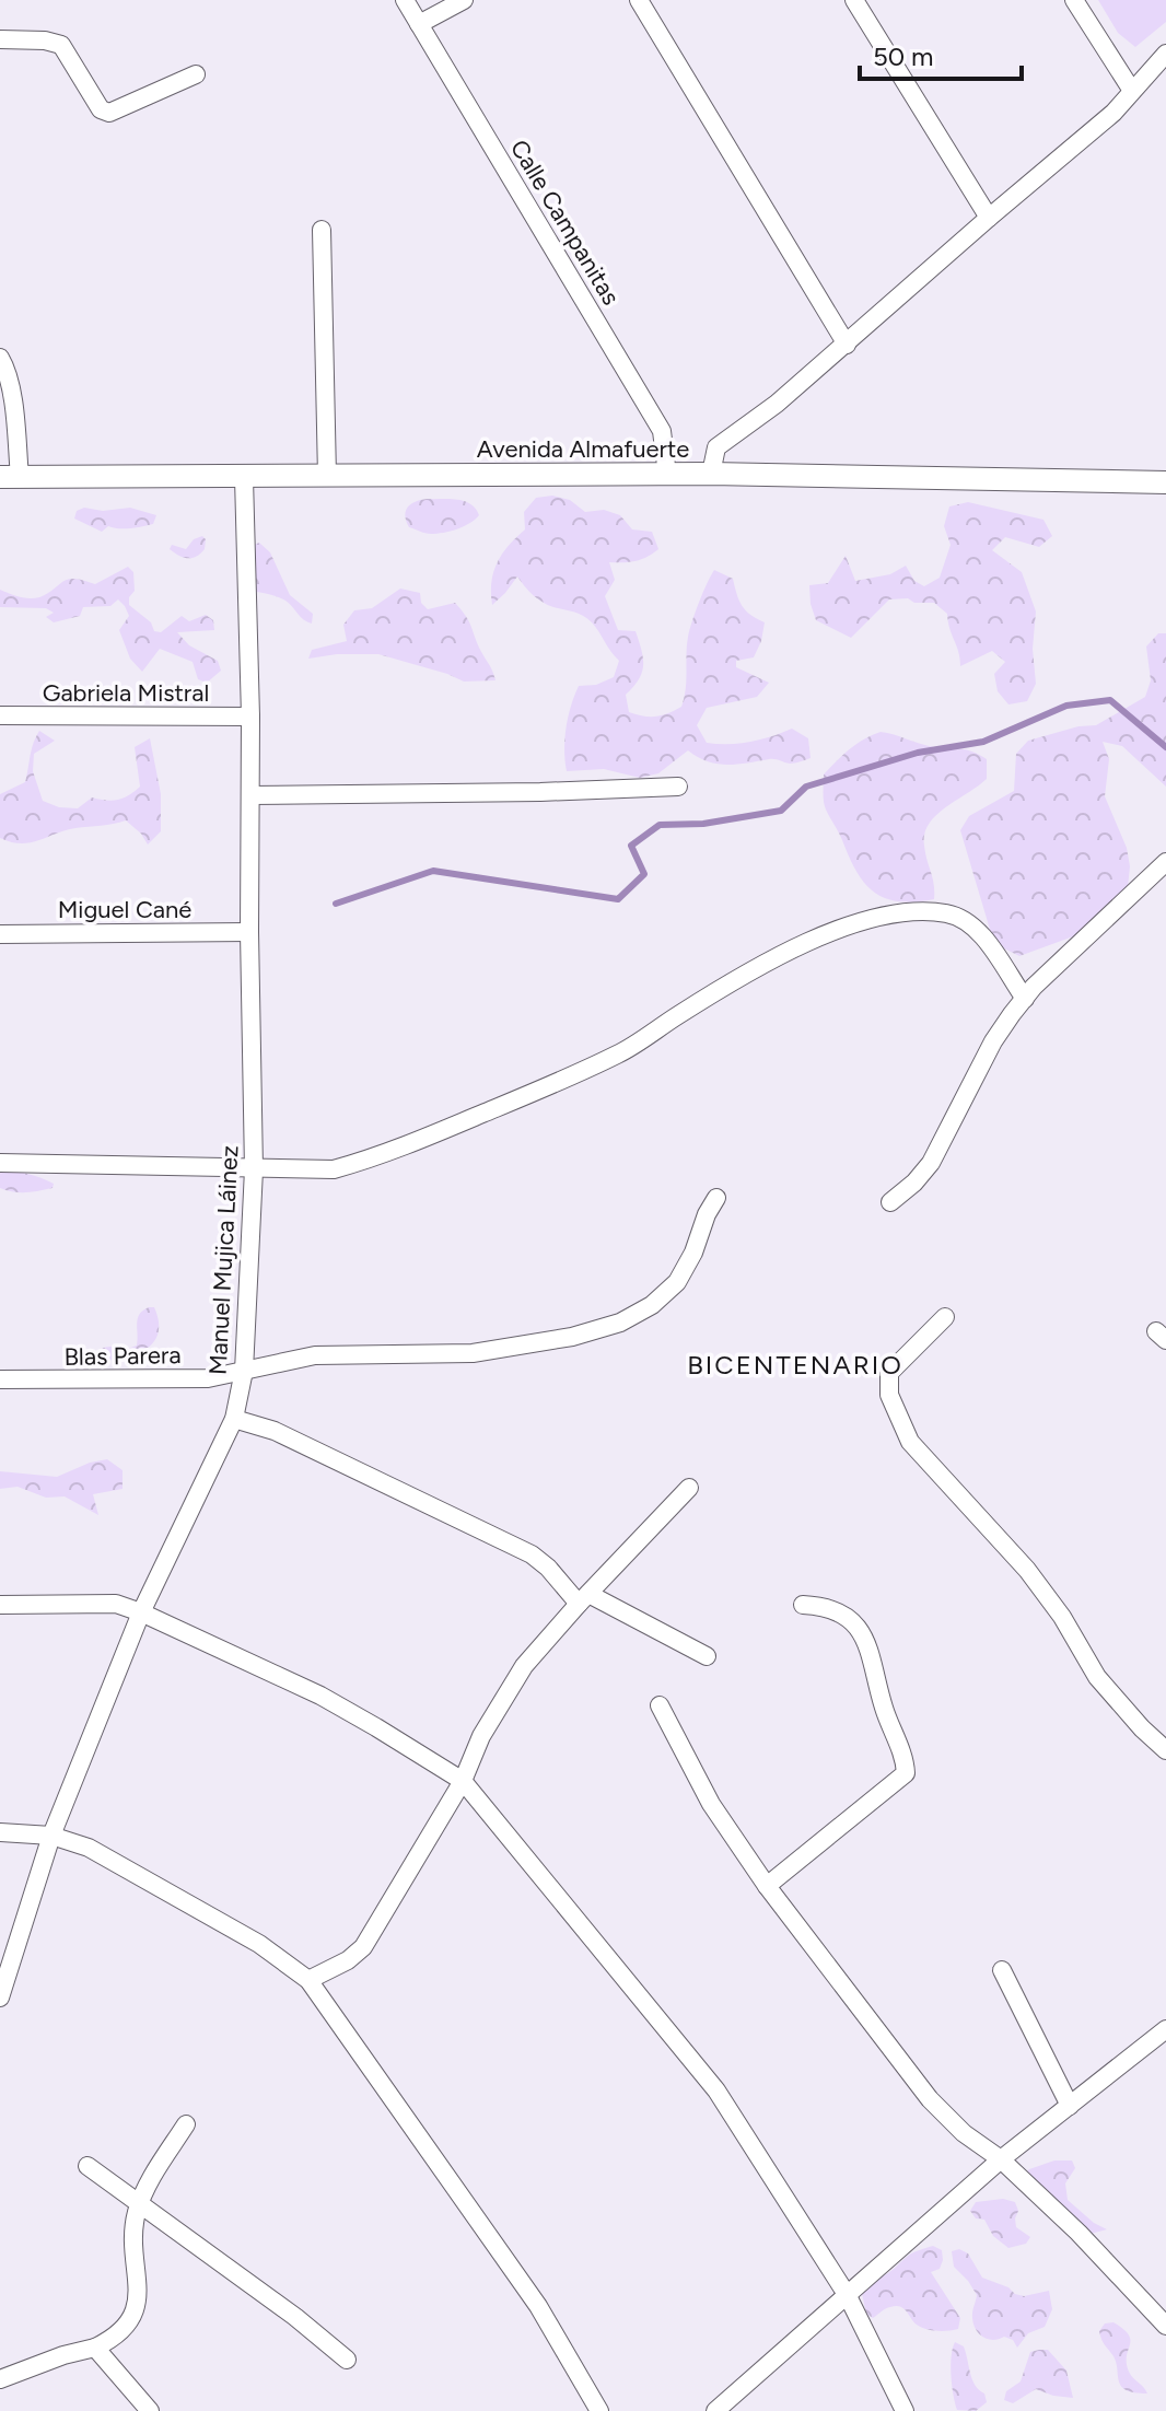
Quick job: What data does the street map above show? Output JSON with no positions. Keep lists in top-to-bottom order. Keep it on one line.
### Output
{"streets":{"street":["Calle Campanitas","Avenida Almafuerte","Gabriela Mistral","Miguel Cané","Manuel Mujica Láinez","Blas Parera"]},"crossings":[["Calle Campanitas","Avenida Almafuerte"],["Avenida Almafuerte","Manuel Mujica Láinez"],["Gabriela Mistral","Manuel Mujica Láinez"],["Miguel Cané","Manuel Mujica Láinez"],["Manuel Mujica Láinez","Blas Parera"]],"districts":["BICENTENARIO"],"scale_bar":"50 m"}
